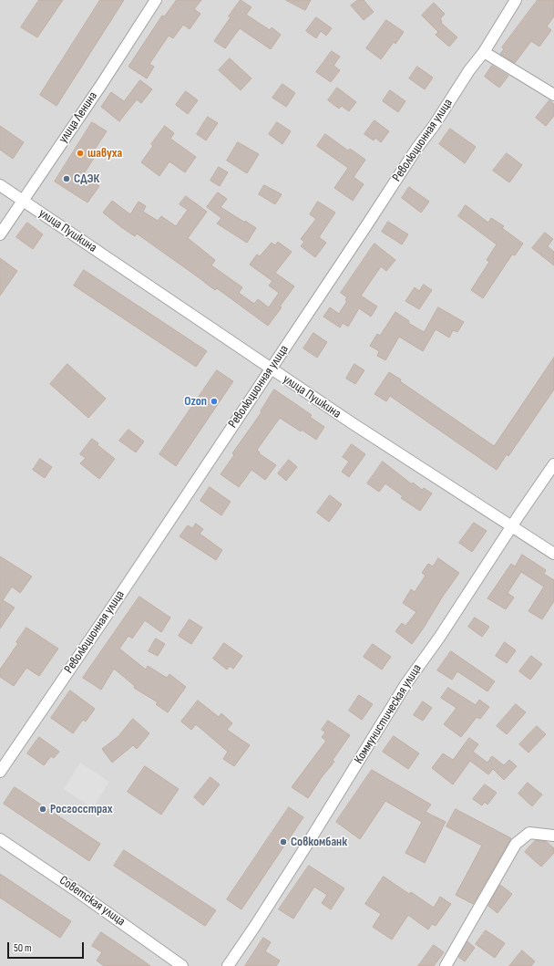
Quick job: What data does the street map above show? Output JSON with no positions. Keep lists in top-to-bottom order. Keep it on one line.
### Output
{"streets":{"street":["улица Ленина","Революционная улица","улица Пушкина","Коммунистическая улица","Советская улица"]},"crossings":[["улица Ленина","улица Пушкина"],["Революционная улица","улица Пушкина"],["улица Пушкина","Коммунистическая улица"]],"places":["шавуха","СДЭК","Ozon","Росгосстрах","Совкомбанк"],"scale_bar":"50 m"}
